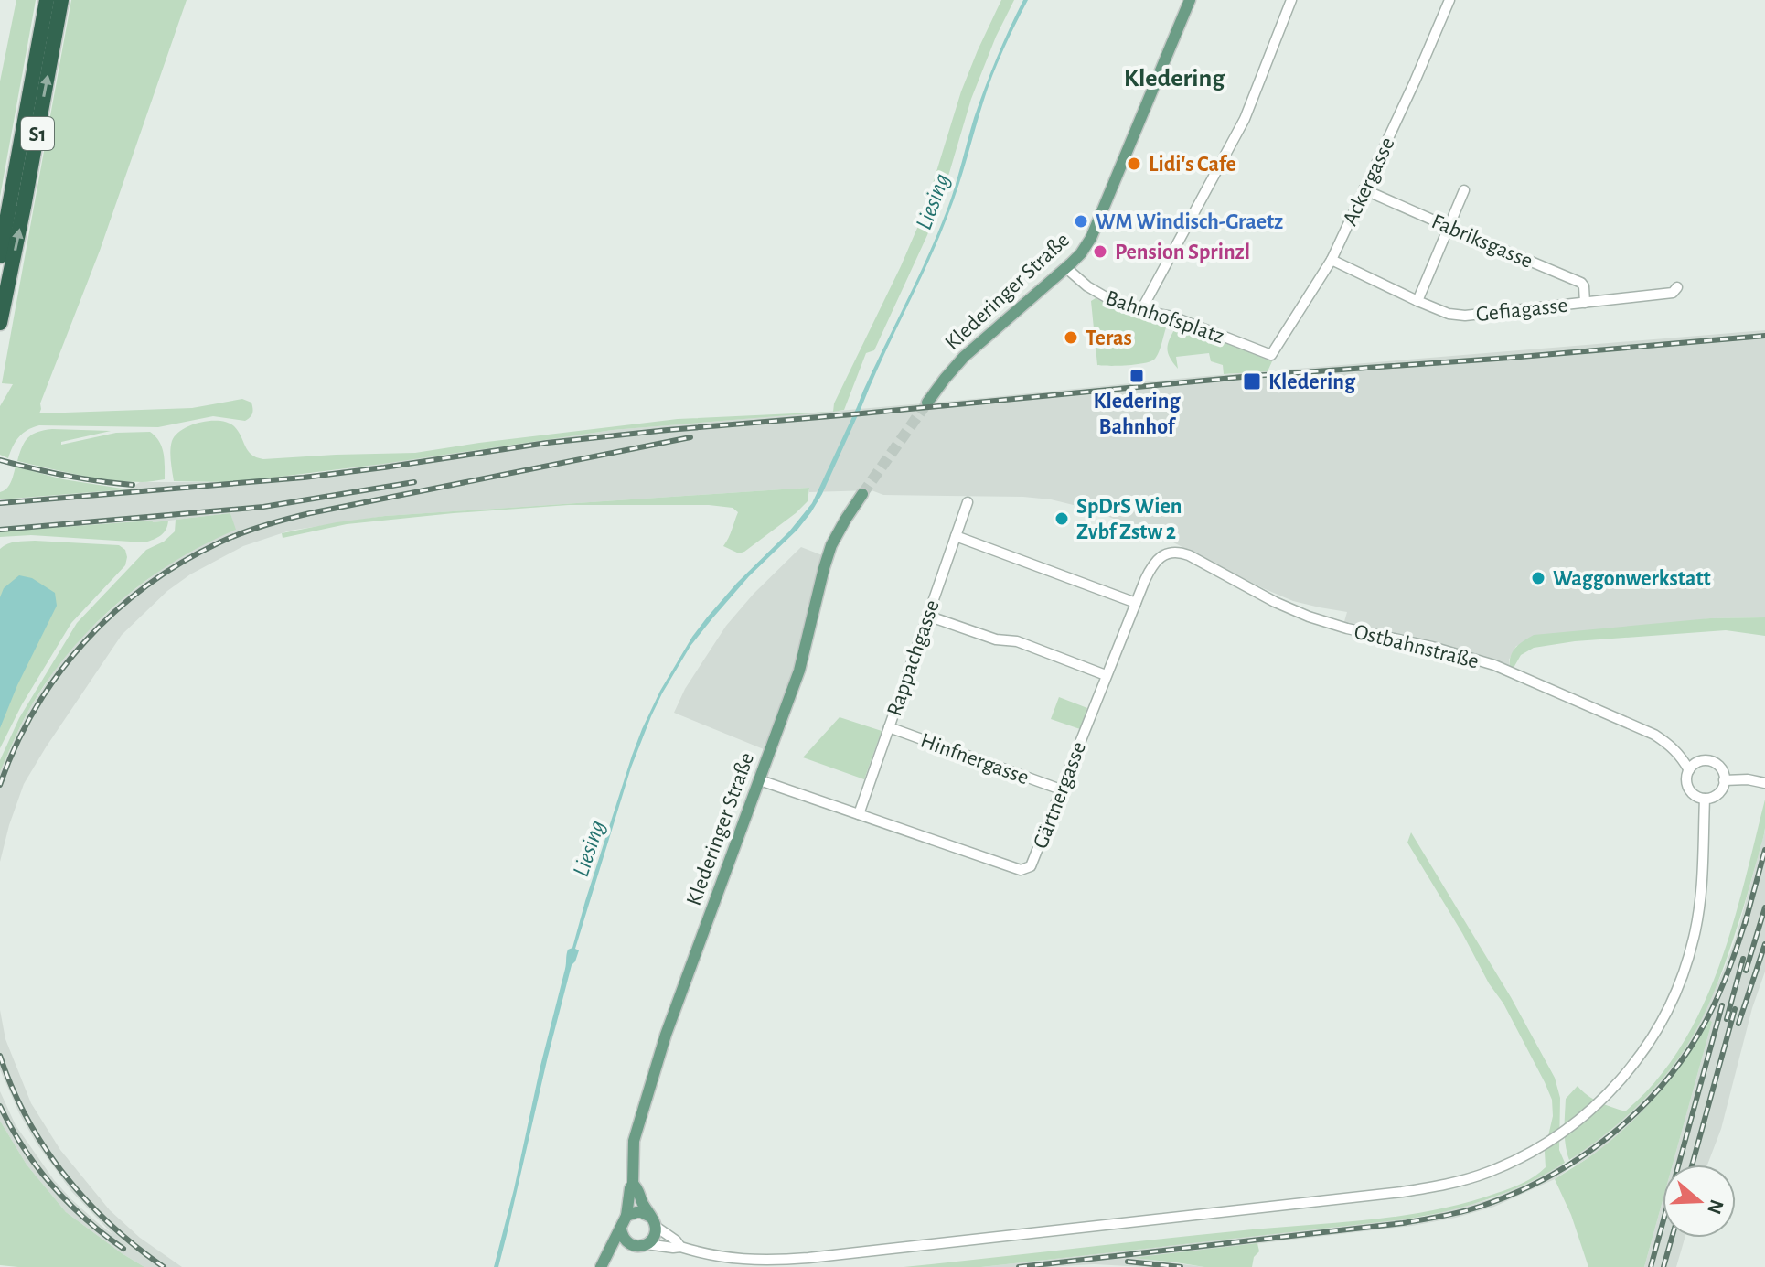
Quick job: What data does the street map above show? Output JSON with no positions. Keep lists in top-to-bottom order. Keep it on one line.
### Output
{"streets":{"highway":["S1"],"main road":["Klederinger Straße"],"street":["Ackergasse","Fabriksgasse","Gefiagasse","Bahnhofsplatz","Ostbahnstraße","Rappachgasse","Hinfnergasse","Gärtnergasse"]},"crossings":[["Ackergasse","Fabriksgasse"],["Ackergasse","Gefiagasse"],["Ackergasse","Bahnhofsplatz"],["Fabriksgasse","Gefiagasse"],["Klederinger Straße","Bahnhofsplatz"],["Klederinger Straße","Gärtnergasse"],["Ostbahnstraße","Gärtnergasse"],["Rappachgasse","Hinfnergasse"],["Rappachgasse","Gärtnergasse"],["Hinfnergasse","Gärtnergasse"]],"districts":["Kledering"],"water":["Liesing"],"places":{"other":["Lidi's Cafe","WM Windisch-Graetz","Pension Sprinzl","Teras","SpDrS Wien Zvbf Zstw 2","Waggonwerkstatt"],"transit":["Kledering Bahnhof","Kledering"]},"north":"right"}
